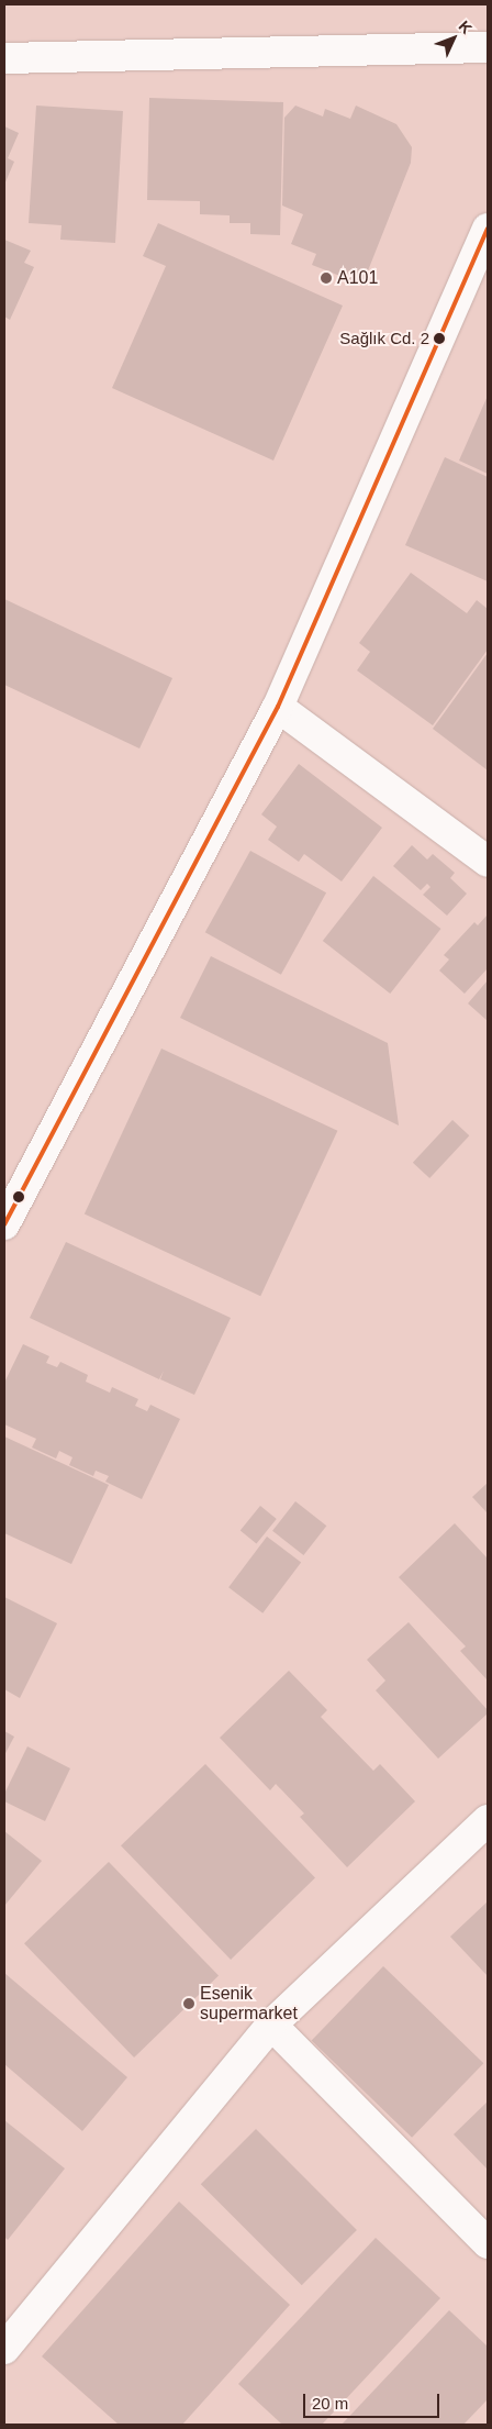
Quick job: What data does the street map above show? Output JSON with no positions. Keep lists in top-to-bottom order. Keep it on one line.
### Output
{"places":["A101","Sağlık Cd. 2","Esenik supermarket"],"scale_bar":"20 m","north":"top right"}
